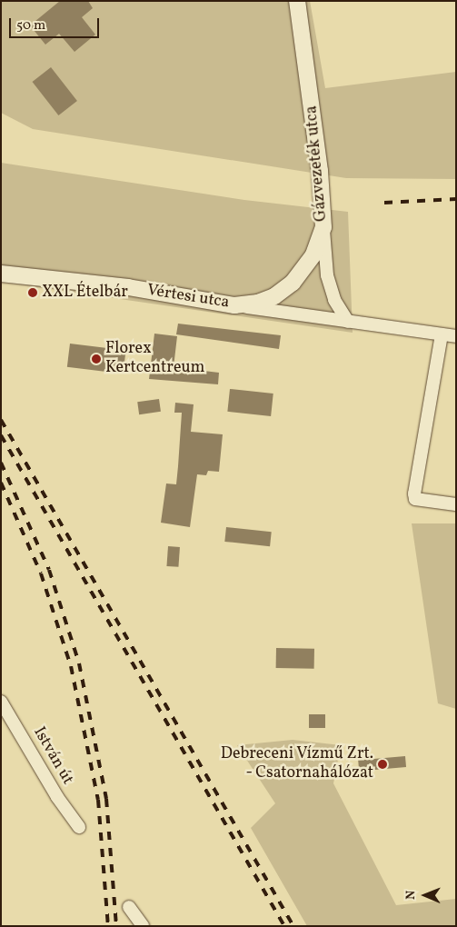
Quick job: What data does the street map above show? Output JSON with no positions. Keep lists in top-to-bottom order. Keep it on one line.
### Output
{"streets":{"street":["Gázvezeték utca","Vértesi utca","István út"]},"crossings":[["Gázvezeték utca","Vértesi utca"]],"places":["XXL Ételbár","Florex Kertcentreum","Debreceni Vízmű Zrt. - Csatornahálózat"],"scale_bar":"50 m","north":"left"}
